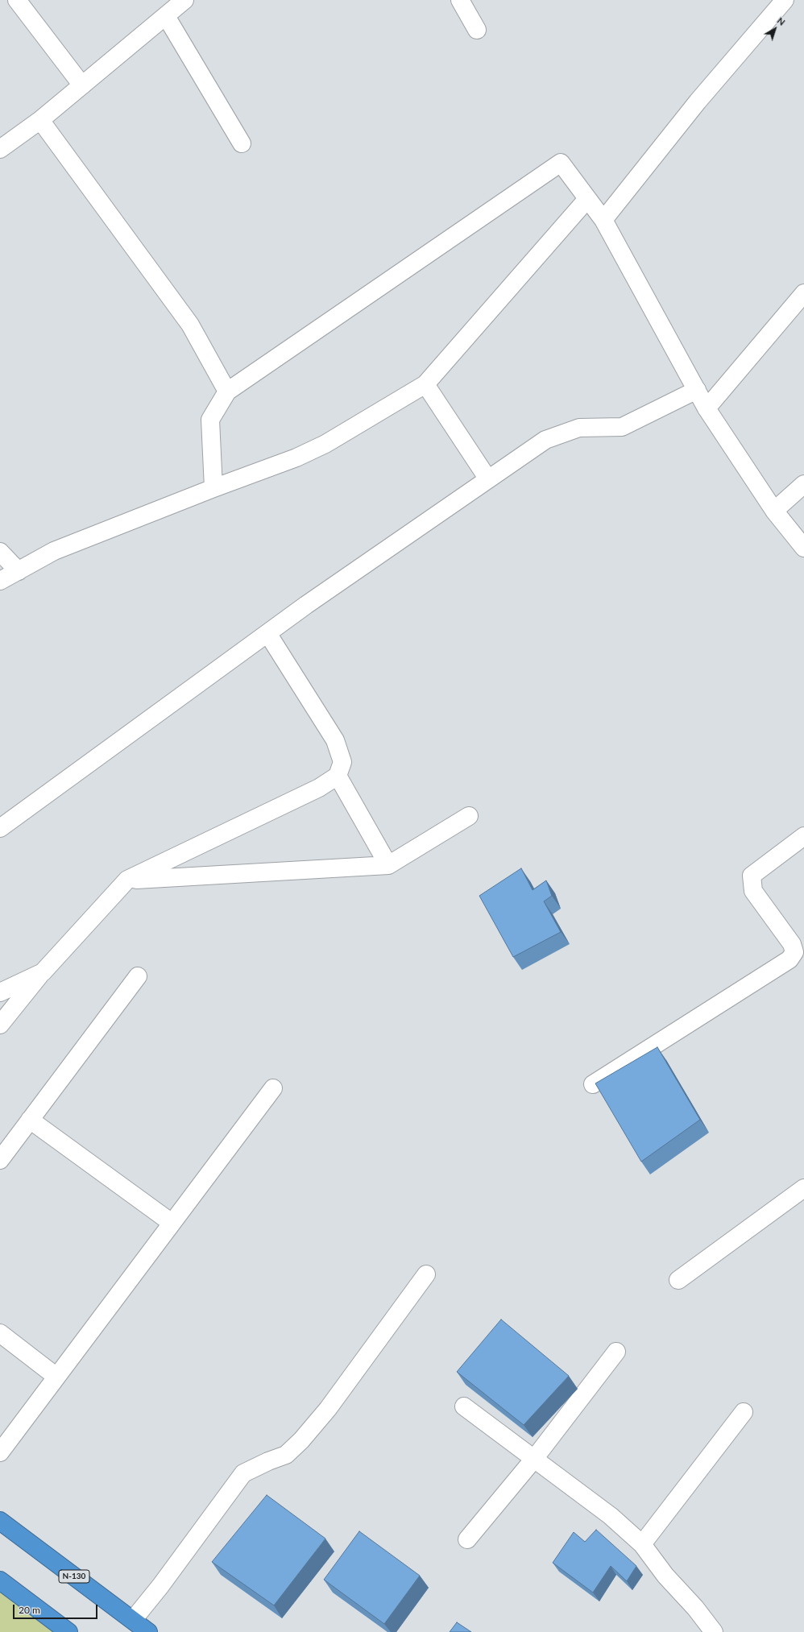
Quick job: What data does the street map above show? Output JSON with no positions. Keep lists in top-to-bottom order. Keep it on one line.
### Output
{"streets":{"highway":["N-130"]},"scale_bar":"20 m","north":"top right"}
